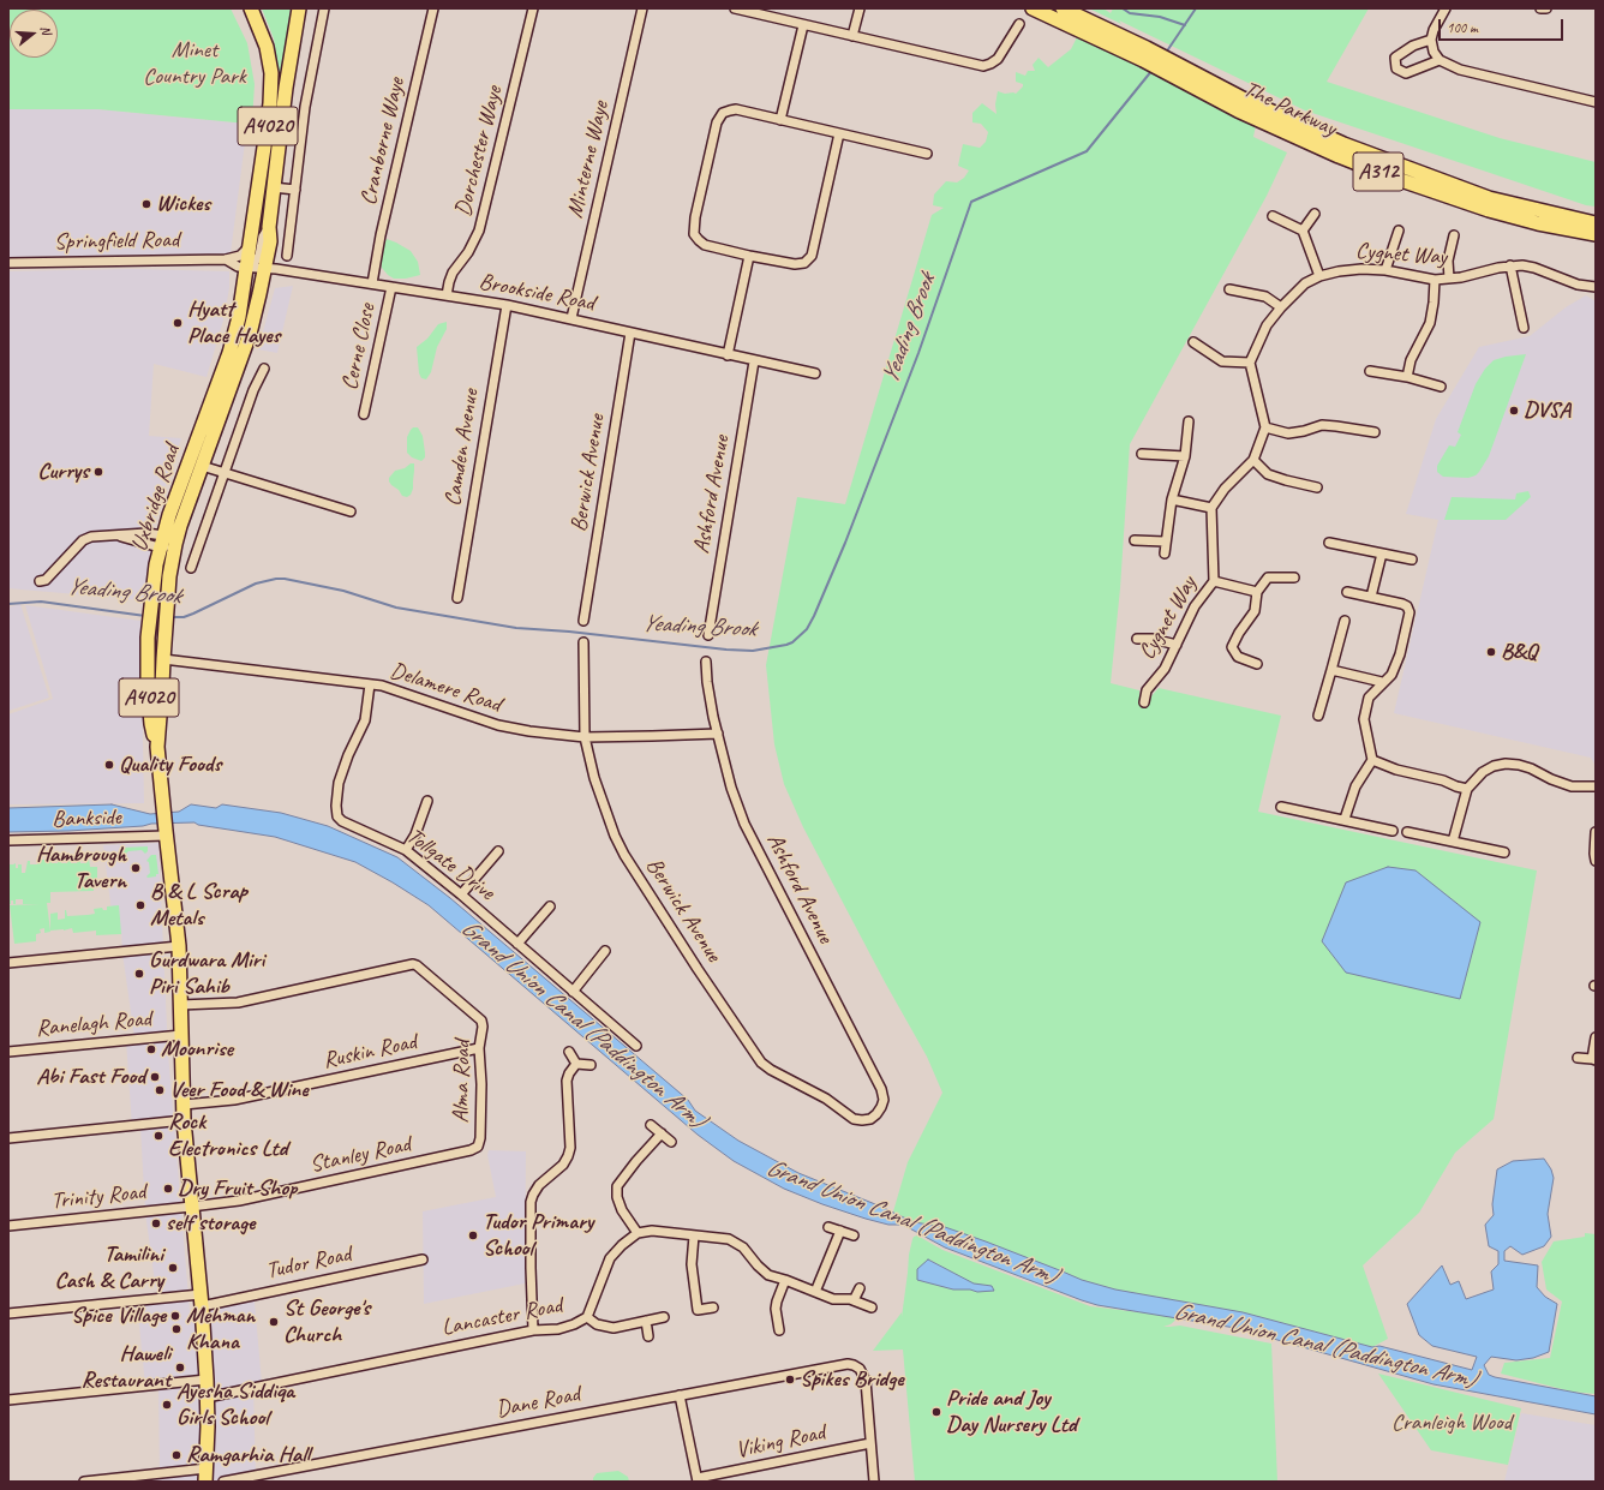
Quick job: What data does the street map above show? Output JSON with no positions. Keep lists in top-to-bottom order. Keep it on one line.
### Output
{"streets":{"main road":["The Parkway","A4020","A312","Uxbridge Road"],"street":["Cranborne Waye","Dorchester Waye","Minterne Waye","Springfield Road","Cygnet Way","Brookside Road","Cerne Close","Camden Avenue","Berwick Avenue","Ashford Avenue","Delamere Road","Bankside","Tollgate Drive","Ranelagh Road","Ruskin Road","Alma Road","Stanley Road","Trinity Road","Tudor Road","Lancaster Road","Dane Road","Viking Road"]},"crossings":[["A4020","Uxbridge Road"],["A4020","Bankside"],["A4020","Ranelagh Road"],["A4020","Ruskin Road"],["A4020","Alma Road"],["A4020","Stanley Road"],["A4020","Trinity Road"],["A4020","Tudor Road"],["A4020","Lancaster Road"],["Cranborne Waye","Brookside Road"],["Dorchester Waye","Brookside Road"],["Minterne Waye","Brookside Road"],["Springfield Road","Brookside Road"],["Springfield Road","Uxbridge Road"],["Brookside Road","Cerne Close"],["Brookside Road","Camden Avenue"],["Brookside Road","Berwick Avenue"],["Brookside Road","Ashford Avenue"],["Brookside Road","Uxbridge Road"],["Berwick Avenue","Ashford Avenue"],["Berwick Avenue","Delamere Road"],["Ashford Avenue","Delamere Road"],["Uxbridge Road","Delamere Road"],["Delamere Road","Tollgate Drive"],["Ruskin Road","Alma Road"],["Alma Road","Stanley Road"],["Stanley Road","Trinity Road"],["Dane Road","Viking Road"]],"water":["Yeading Brook","Grand Union Canal (Paddington Arm)"],"parks":["Minet Country Park","Cranleigh Wood"],"places":["Wickes","Hyatt Place Hayes","DVSA","Currys","B&Q","Quality Foods","Hambrough Tavern","B & L Scrap Metals","Gurdwara Miri Piri Sahib","Moonrise","Abi Fast Food","Veer Food & Wine","Rock Electronics Ltd","Dry Fruit Shop","self storage","Tudor Primary School","Tamilini Cash & Carry","Spice Village","St George's Church","Mehman Khana","Haweli Restaurant","Spikes Bridge","Ayesha Siddiqa Girls School","Pride and Joy Day Nursery Ltd","Ramgarhia Hall"],"scale_bar":"100 m","north":"right"}
